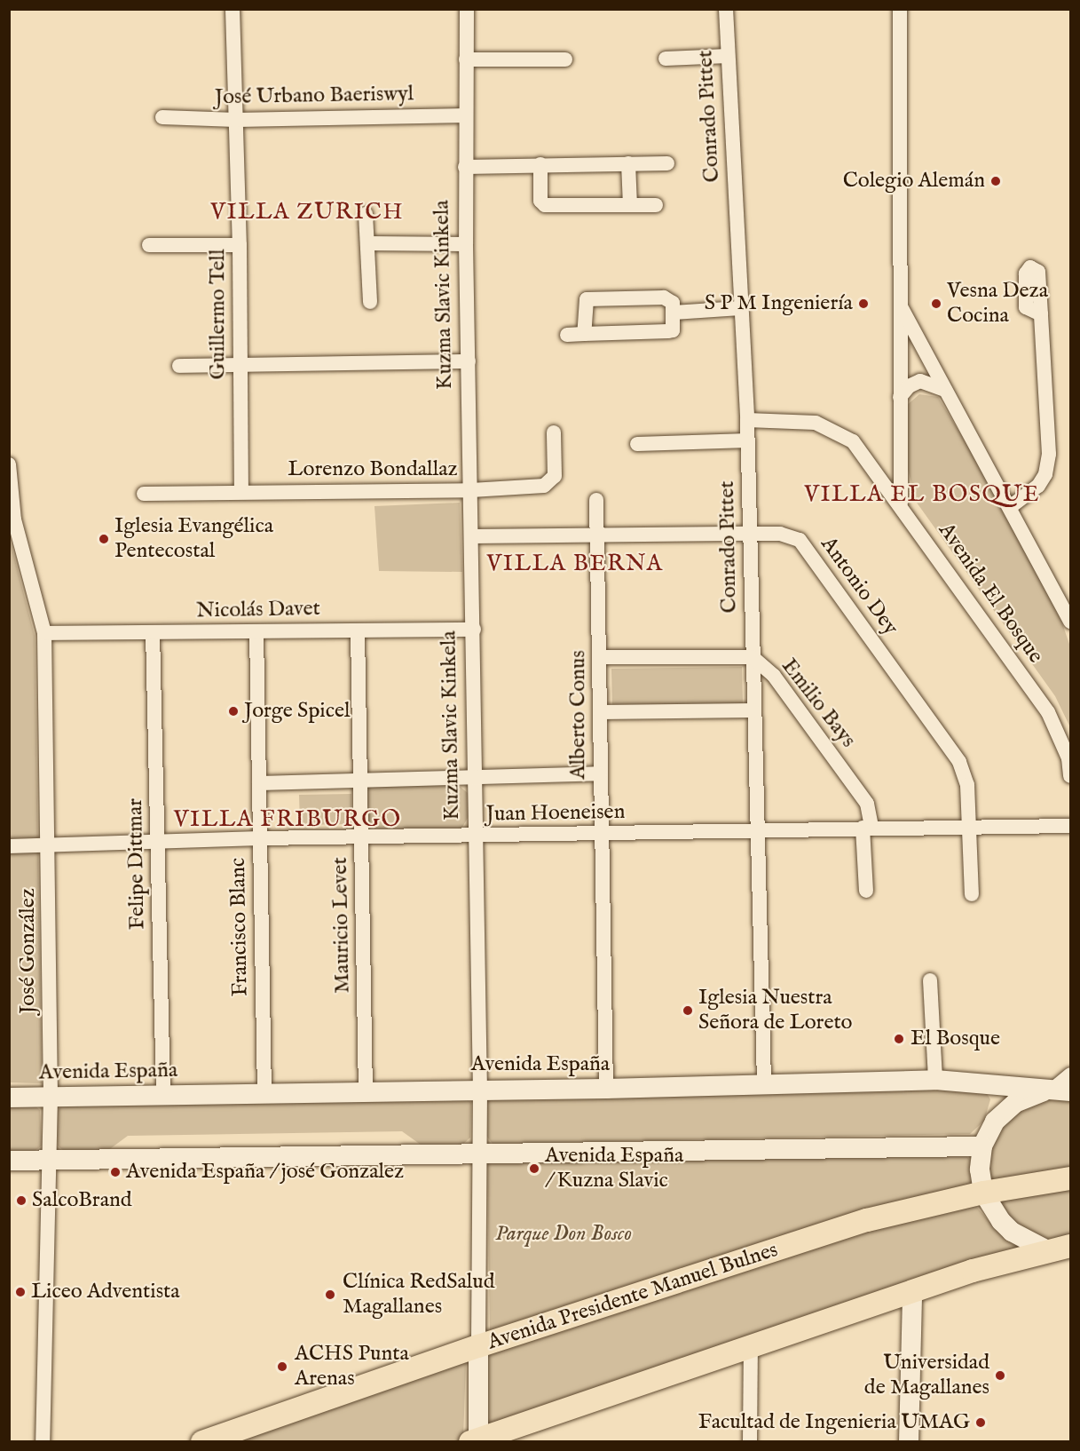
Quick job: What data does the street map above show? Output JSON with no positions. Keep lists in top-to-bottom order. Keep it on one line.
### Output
{"streets":{"main road":["Kuzma Slavic Kinkela","Avenida España","Avenida Presidente Manuel Bulnes"],"street":["José Urbano Baeriswyl","Conrado Pittet","Guillermo Tell","Lorenzo Bondallaz","Antonio Dey","Avenida El Bosque","Nicolás Davet","Emilio Bays","Alberto Conus","Juan Hoeneisen","Felipe Dittmar","Mauricio Levet","Francisco Blanc","José González"]},"crossings":[["José Urbano Baeriswyl","Kuzma Slavic Kinkela"],["José Urbano Baeriswyl","Guillermo Tell"],["Conrado Pittet","Antonio Dey"],["Conrado Pittet","Avenida El Bosque"],["Conrado Pittet","Emilio Bays"],["Conrado Pittet","Juan Hoeneisen"],["Conrado Pittet","Avenida España"],["Kuzma Slavic Kinkela","Lorenzo Bondallaz"],["Kuzma Slavic Kinkela","Antonio Dey"],["Kuzma Slavic Kinkela","Nicolás Davet"],["Kuzma Slavic Kinkela","Juan Hoeneisen"],["Kuzma Slavic Kinkela","Avenida España"],["Kuzma Slavic Kinkela","Avenida Presidente Manuel Bulnes"],["Guillermo Tell","Lorenzo Bondallaz"],["Antonio Dey","Alberto Conus"],["Antonio Dey","Juan Hoeneisen"],["Nicolás Davet","Felipe Dittmar"],["Nicolás Davet","Mauricio Levet"],["Nicolás Davet","Francisco Blanc"],["Nicolás Davet","José González"],["Emilio Bays","Alberto Conus"],["Emilio Bays","Juan Hoeneisen"],["Alberto Conus","Juan Hoeneisen"],["Alberto Conus","Avenida España"],["Juan Hoeneisen","Felipe Dittmar"],["Juan Hoeneisen","Mauricio Levet"],["Juan Hoeneisen","Francisco Blanc"],["Juan Hoeneisen","José González"],["Felipe Dittmar","Avenida España"],["Mauricio Levet","Avenida España"],["Francisco Blanc","Avenida España"],["José González","Avenida España"]],"districts":["VILLA ZURICH","VILLA EL BOSQUE","VILLA BERNA","VILLA FRIBURGO"],"parks":["Parque Don Bosco"],"places":["Colegio Alemán","S P M Ingeniería","Vesna Deza Cocina","Iglesia Evangélica Pentecostal","Jorge Spicel","Iglesia Nuestra Señora de Loreto","El Bosque","Avenida España / Kuzna Slavic","Avenida España / josé Gonzalez","SalcoBrand","Liceo Adventista","Clínica RedSalud Magallanes","ACHS Punta Arenas","Universidad de Magallanes","Facultad de Ingenieria UMAG"]}
